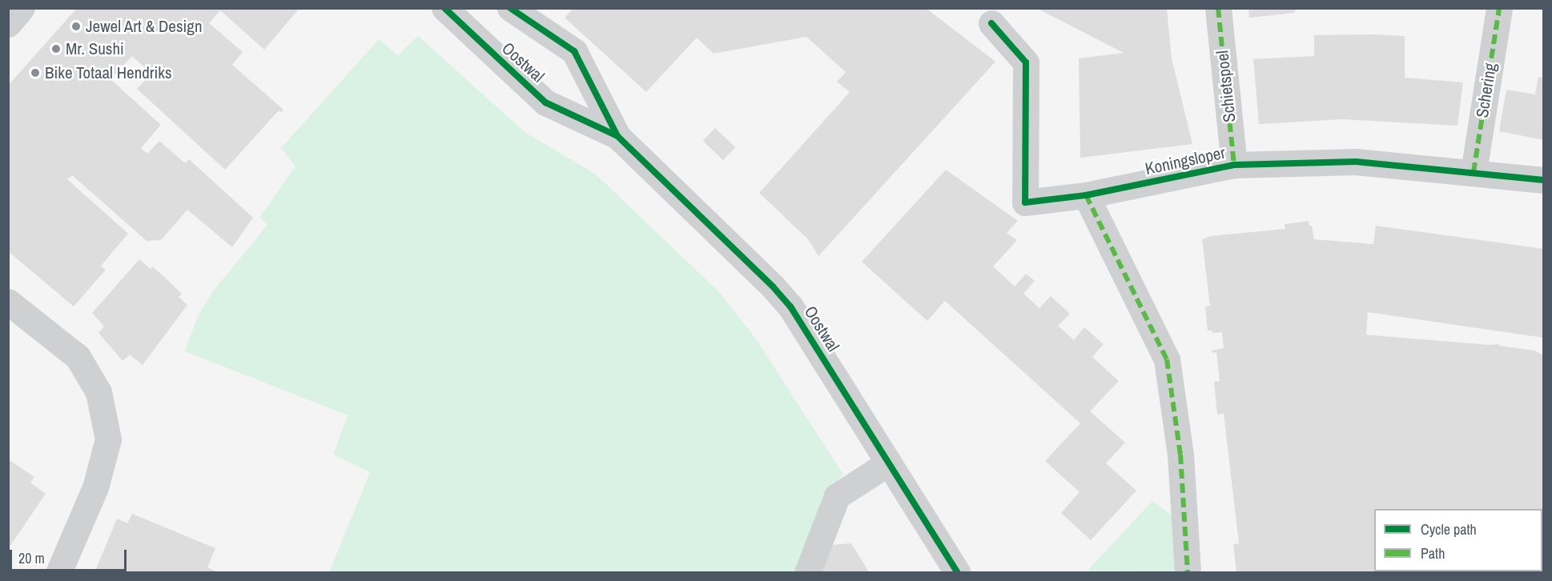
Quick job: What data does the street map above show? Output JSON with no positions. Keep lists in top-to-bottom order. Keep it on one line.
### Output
{"streets":{"street":["Oostwal","Schietspoel","Schering","Koningsloper"]},"crossings":[["Schietspoel","Koningsloper"],["Schering","Koningsloper"]],"places":["Jewel Art & Design","Mr. Sushi","Bike Totaal Hendriks"],"legend":["Cycle path","Path"],"scale_bar":"20 m"}
